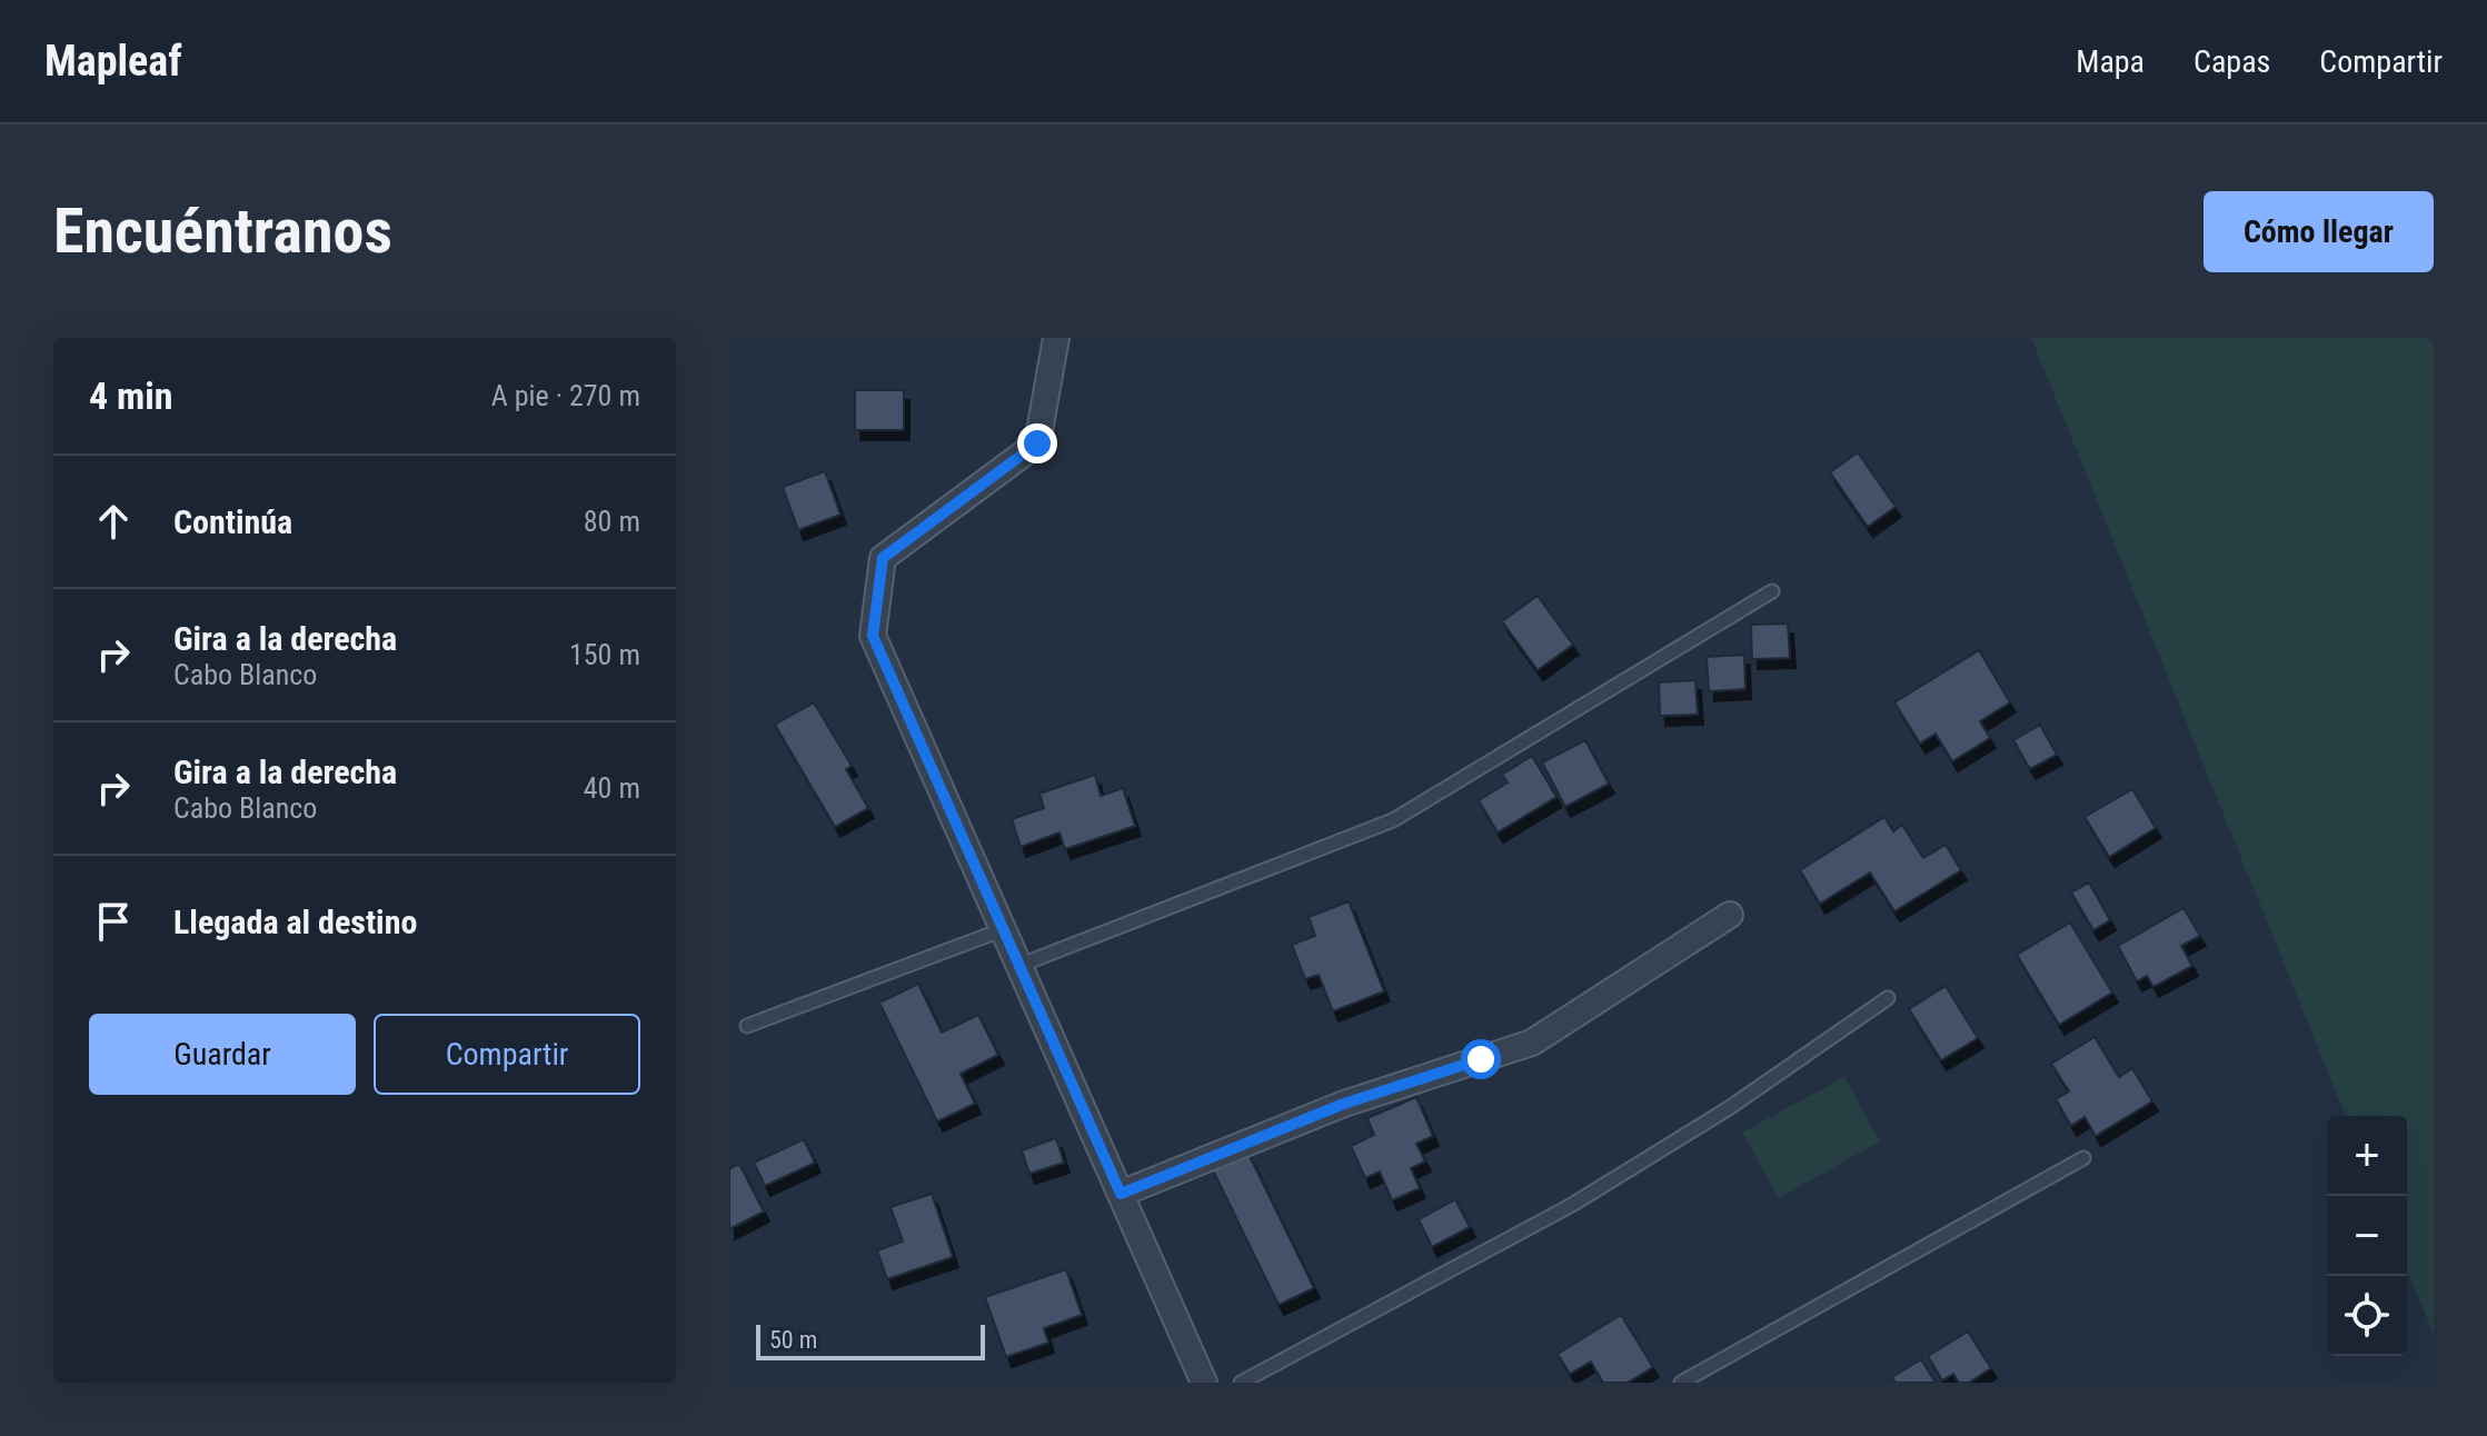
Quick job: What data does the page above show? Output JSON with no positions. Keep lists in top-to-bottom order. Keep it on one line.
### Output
{"scale_bar":"50 m","page":{"header":"Mapleaf","nav":["Mapa","Capas","Compartir"],"buttons":["Cómo llegar",["Guardar","Compartir"]],"title":"Encuéntranos","heading":["4 min","A pie · 270 m"],"list":[["Continúa","80 m"],["Gira a la derecha","Cabo Blanco","150 m"],["Gira a la derecha","Cabo Blanco","40 m"],"Llegada al destino"],"map_buttons":["+","−"],"scale":"50 m"}}
